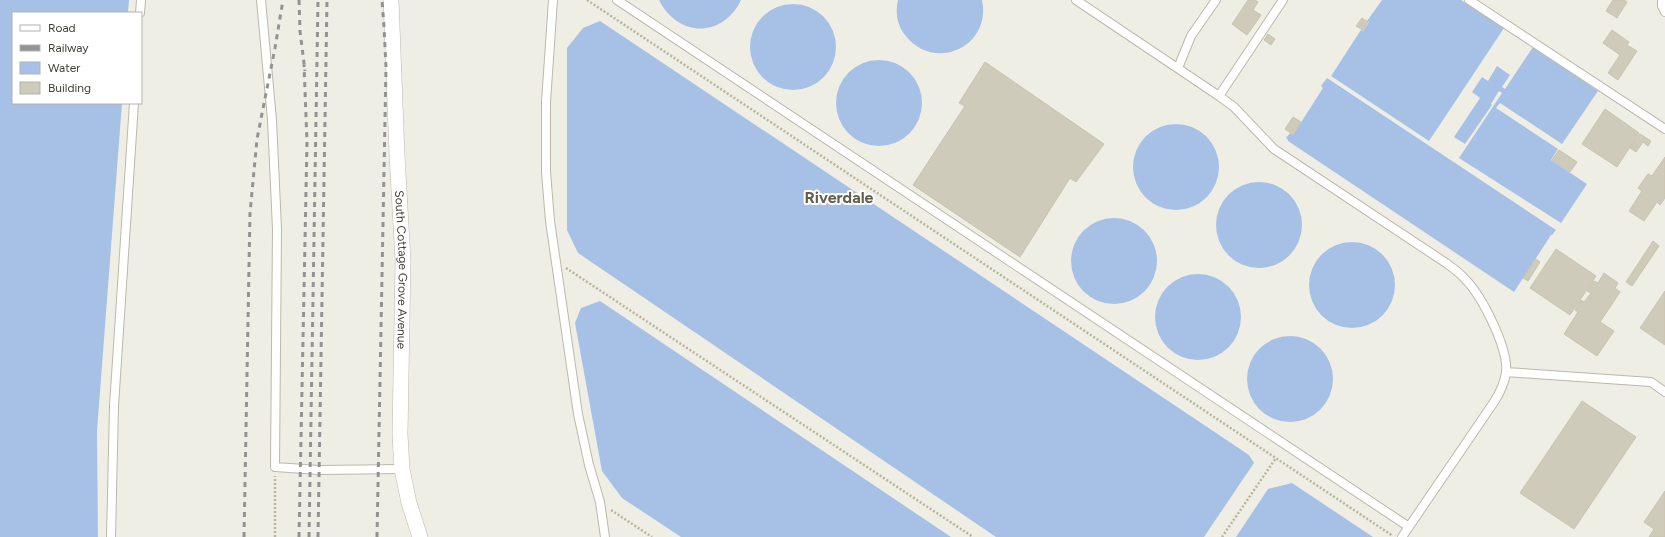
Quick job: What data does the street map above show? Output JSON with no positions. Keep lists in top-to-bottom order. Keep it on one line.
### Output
{"streets":{"street":["South Cottage Grove Avenue"]},"districts":["Riverdale"],"legend":["Road","Railway","Water","Building"]}
